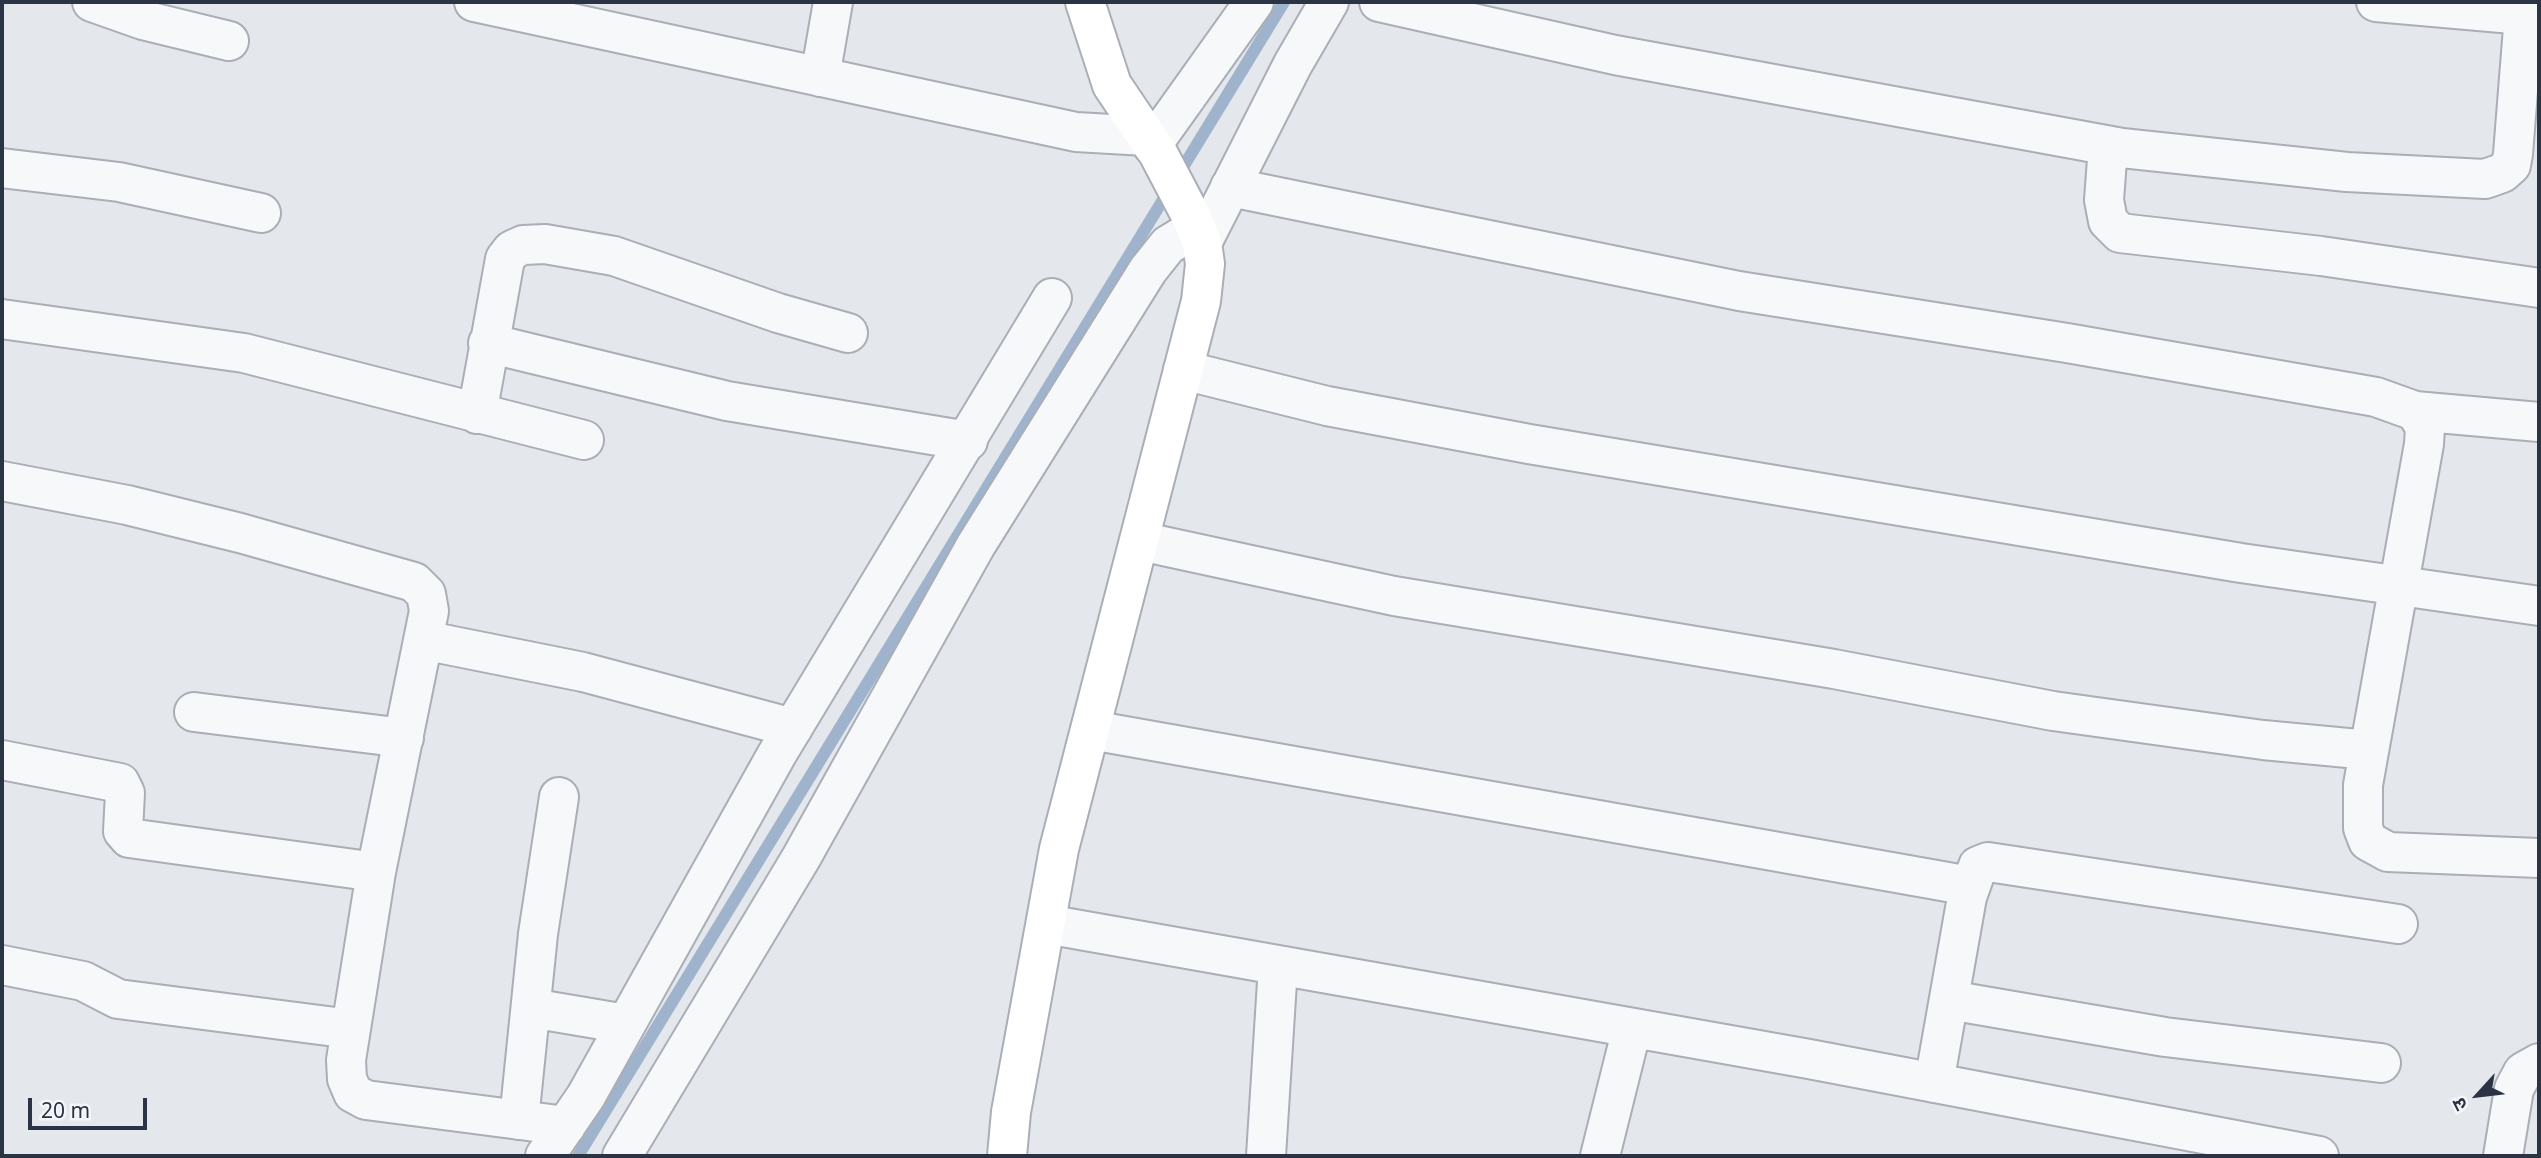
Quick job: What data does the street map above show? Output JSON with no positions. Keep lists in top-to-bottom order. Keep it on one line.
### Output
{"scale_bar":"20 m","north":"bottom left"}
